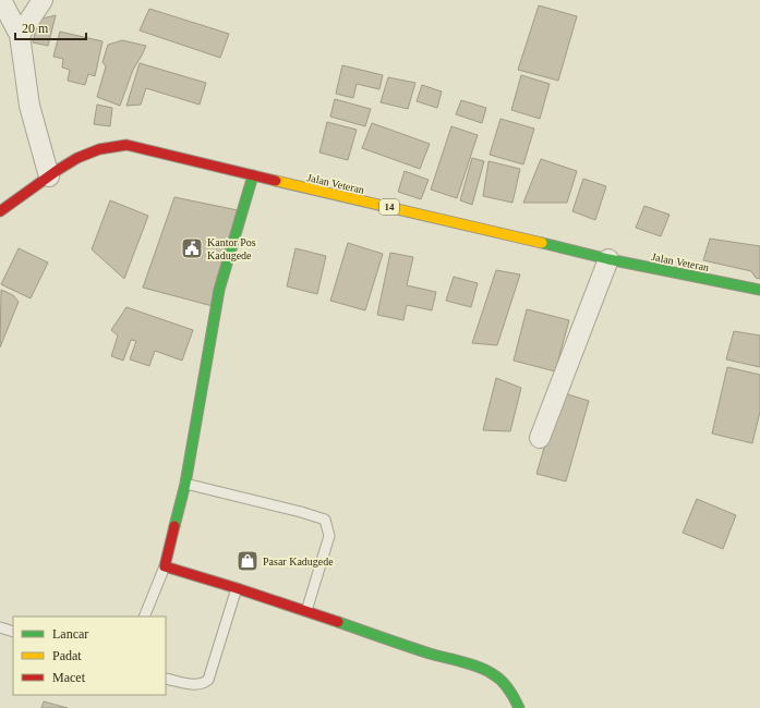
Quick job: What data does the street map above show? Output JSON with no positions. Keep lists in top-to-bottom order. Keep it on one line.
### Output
{"streets":{"main road":["Jalan Veteran","14"]},"places":{"public building":["Kantor Pos Kadugede"],"shop":["Pasar Kadugede"]},"legend":["Lancar","Padat","Macet"],"scale_bar":"20 m"}
